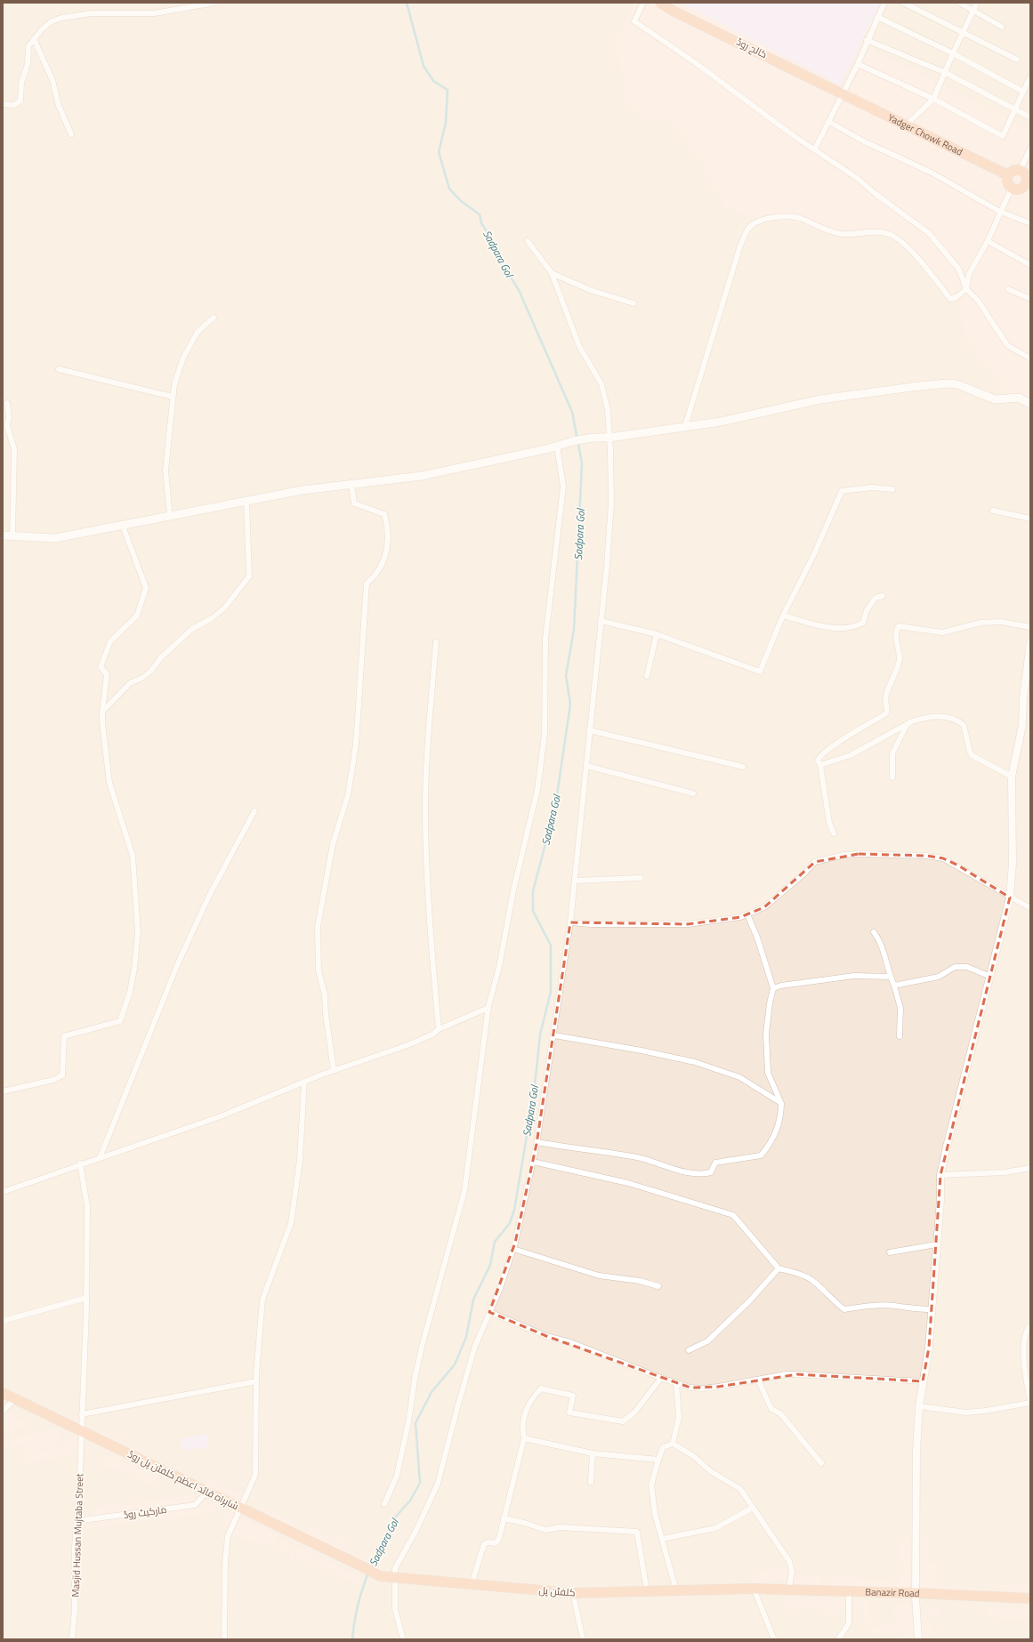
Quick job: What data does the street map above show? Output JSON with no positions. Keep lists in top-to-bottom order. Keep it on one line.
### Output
{"streets":{"highway":["کالج روڈ","Yadger Chowk Road","شاہراہ قائد اعظم کلفٹن پل روڈ","کلفٹن پل","Banazir Road"],"street":["مارکیٹ روڈ","Masjid Hussan Mujtaba Street"]},"crossings":[["کالج روڈ","Yadger Chowk Road"],["شاہراہ قائد اعظم کلفٹن پل روڈ","مارکیٹ روڈ"],["شاہراہ قائد اعظم کلفٹن پل روڈ","Masjid Hussan Mujtaba Street"],["شاہراہ قائد اعظم کلفٹن پل روڈ","کلفٹن پل"],["مارکیٹ روڈ","Masjid Hussan Mujtaba Street"],["کلفٹن پل","Banazir Road"]],"water":["Sadpara Gol"]}
